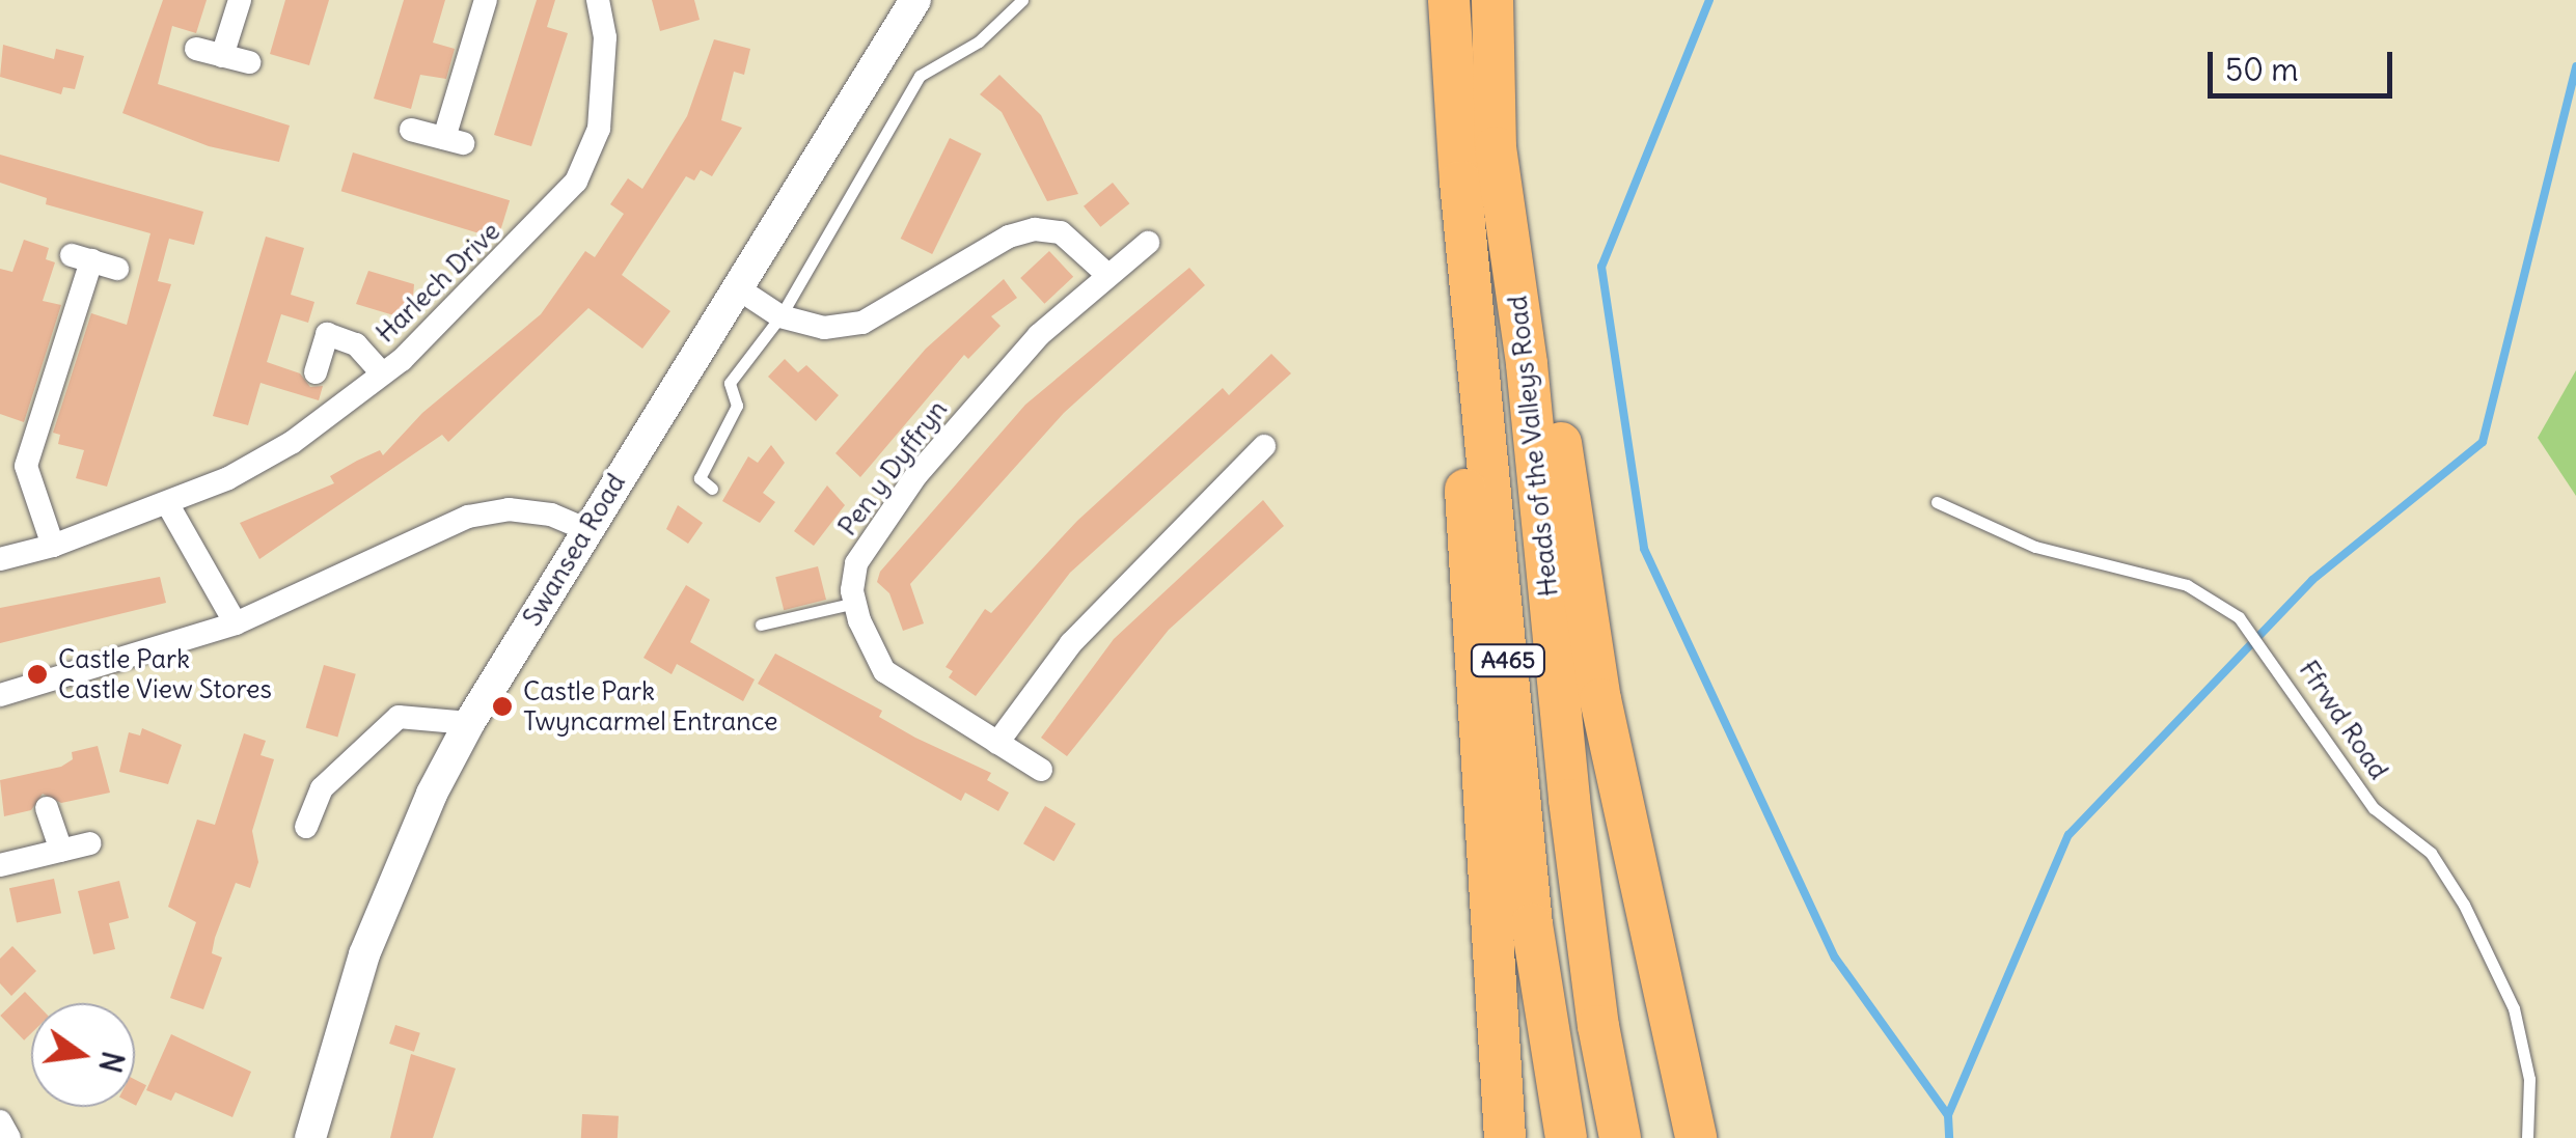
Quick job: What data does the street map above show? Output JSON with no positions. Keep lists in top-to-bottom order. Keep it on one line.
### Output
{"streets":{"highway":["Heads of the Valleys Road","A465"],"street":["Harlech Drive","Pen y Dyffryn","Swansea Road"],"lane":["Ffrwd Road"]},"places":["Castle Park Castle View Stores","Castle Park Twyncarmel Entrance"],"scale_bar":"50 m","north":"right"}
